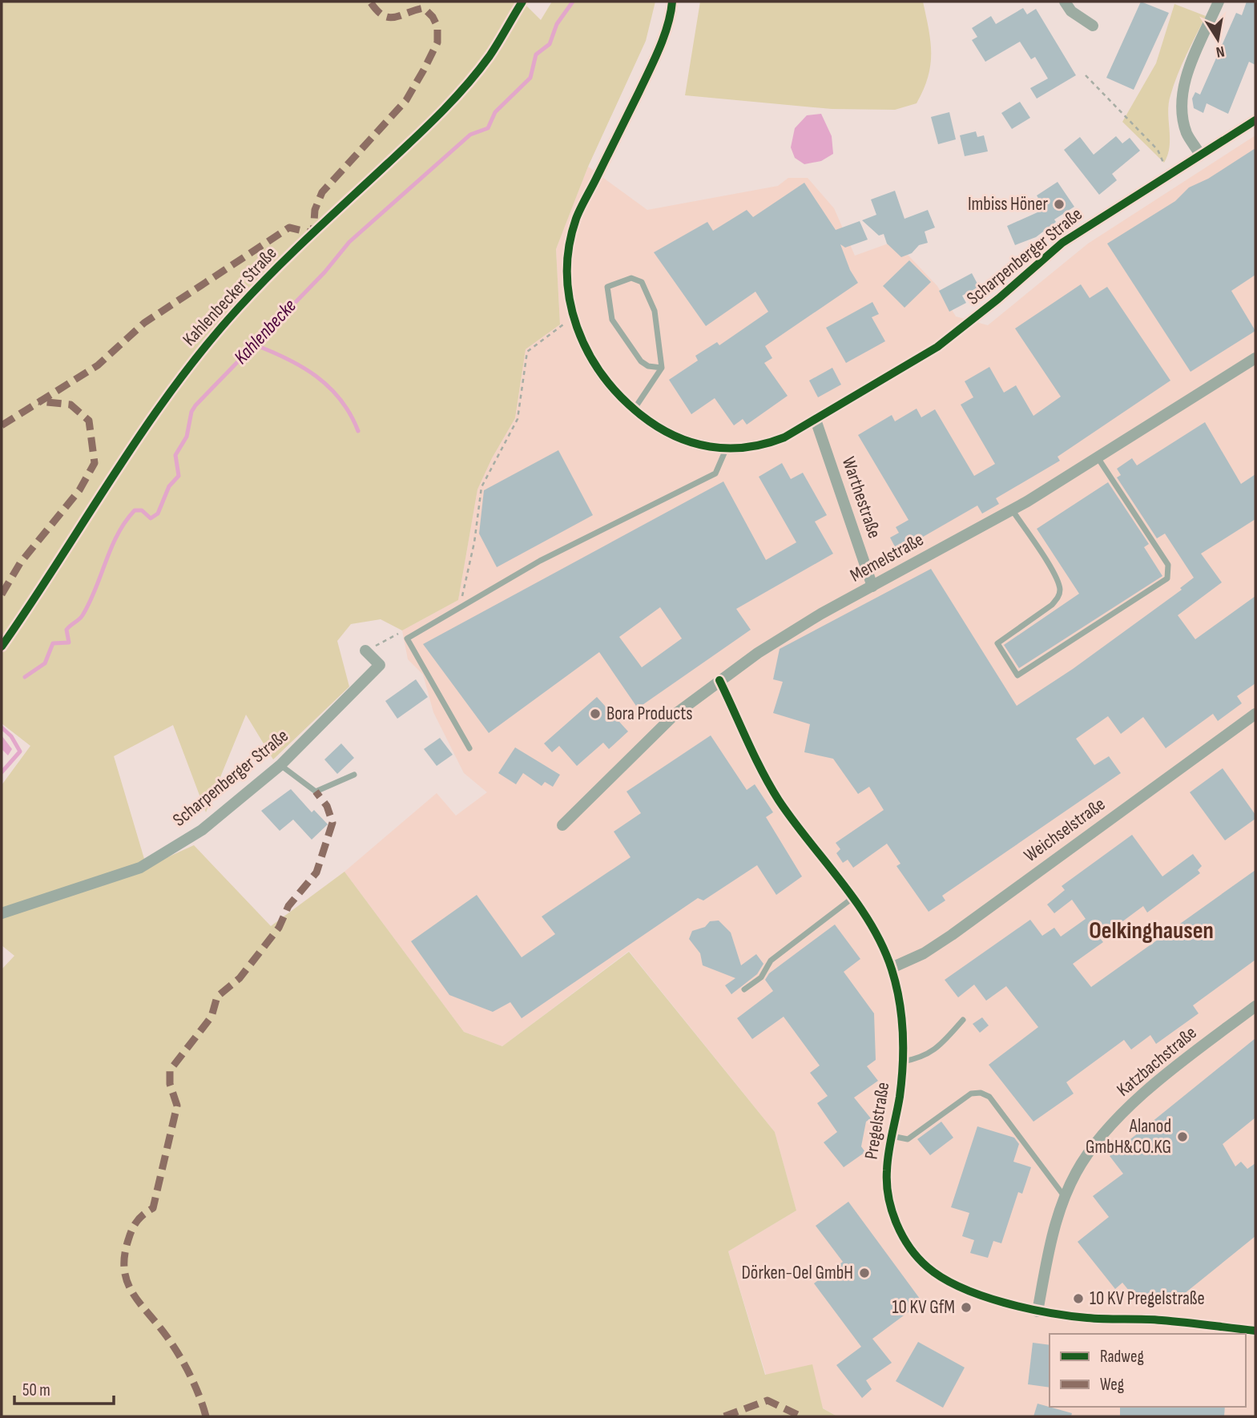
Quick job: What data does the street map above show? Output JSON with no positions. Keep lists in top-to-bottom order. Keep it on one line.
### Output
{"streets":{"street":["Scharpenberger Straße","Kahlenbecker Straße","Warthestraße","Memelstraße","Weichselstraße","Katzbachstraße","Pregelstraße"]},"crossings":[["Scharpenberger Straße","Warthestraße"],["Warthestraße","Memelstraße"],["Memelstraße","Pregelstraße"],["Weichselstraße","Pregelstraße"],["Katzbachstraße","Pregelstraße"]],"districts":["Oelkinghausen"],"water":["Kahlenbecke"],"places":["Imbiss Höner","Bora Products","Alanod GmbH&CO.KG","Dörken-Oel GmbH","10 KV Pregelstraße","10 KV GfM"],"legend":["Radweg","Weg"],"scale_bar":"50 m","north":"bottom"}
